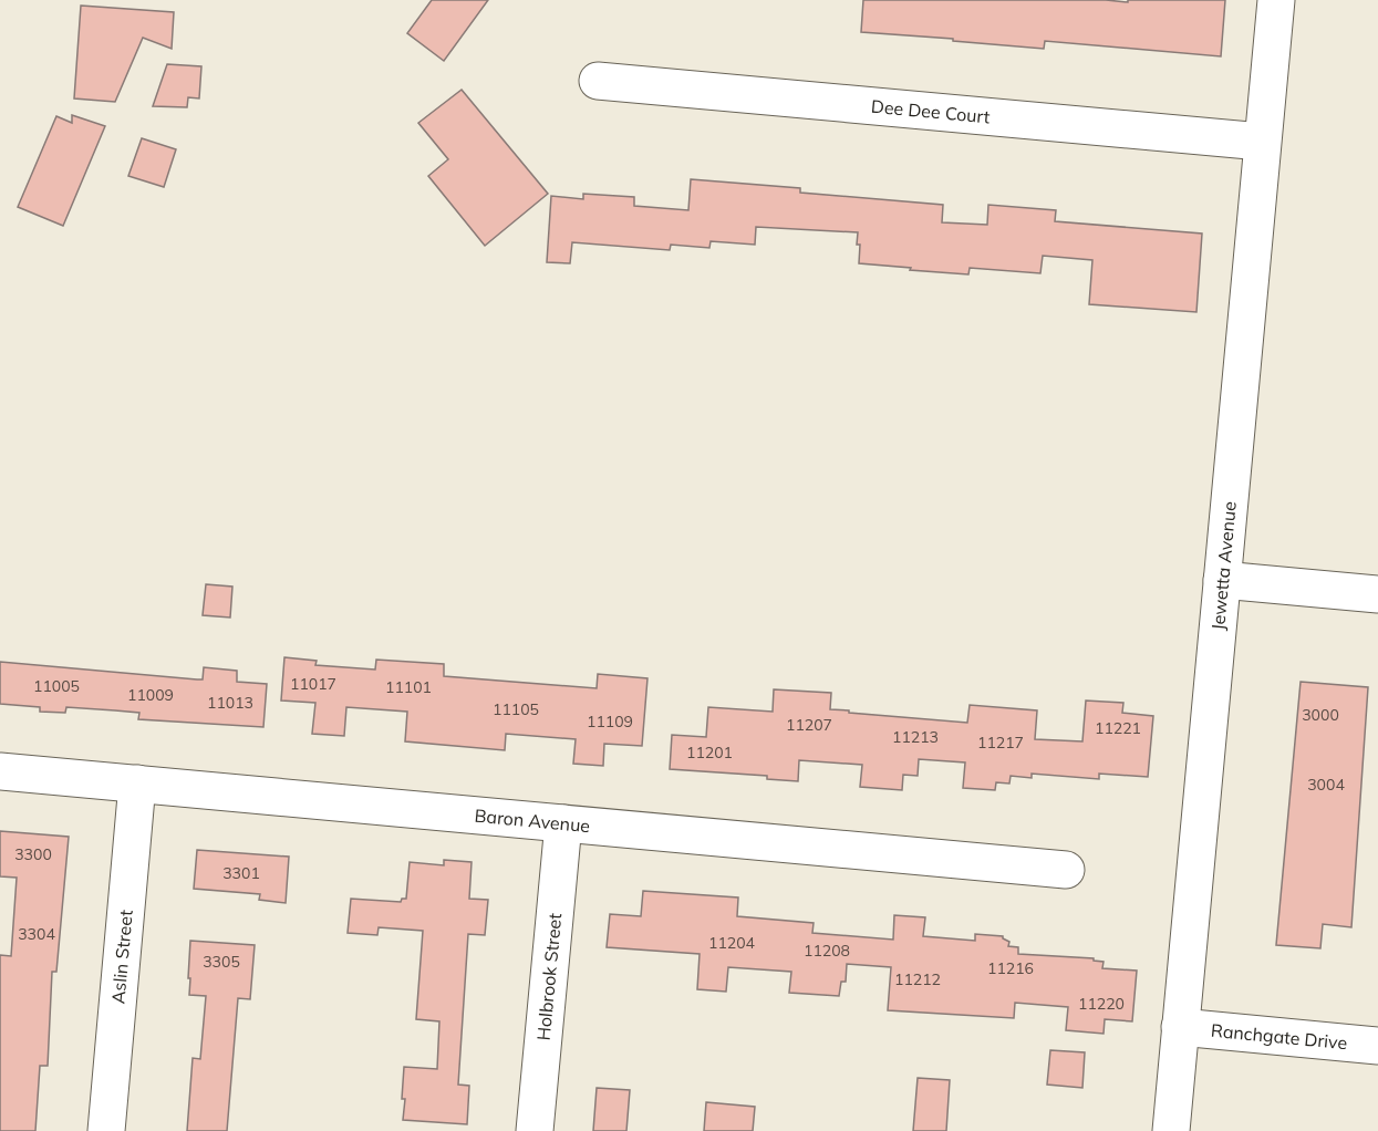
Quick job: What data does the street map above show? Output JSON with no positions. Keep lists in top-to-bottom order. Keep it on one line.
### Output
{"streets":{"street":["Dee Dee Court","Jewetta Avenue","Baron Avenue","Aslin Street","Holbrook Street","Ranchgate Drive"]},"crossings":[["Dee Dee Court","Jewetta Avenue"],["Jewetta Avenue","Ranchgate Drive"],["Baron Avenue","Aslin Street"],["Baron Avenue","Holbrook Street"]],"house_numbers":["11017","11005","11101","11009","11013","11105","3000","11109","11207","11221","11213","11217","11201","3004","3300","3301","3304","11204","11208","3305","11216","11212","11220"]}
